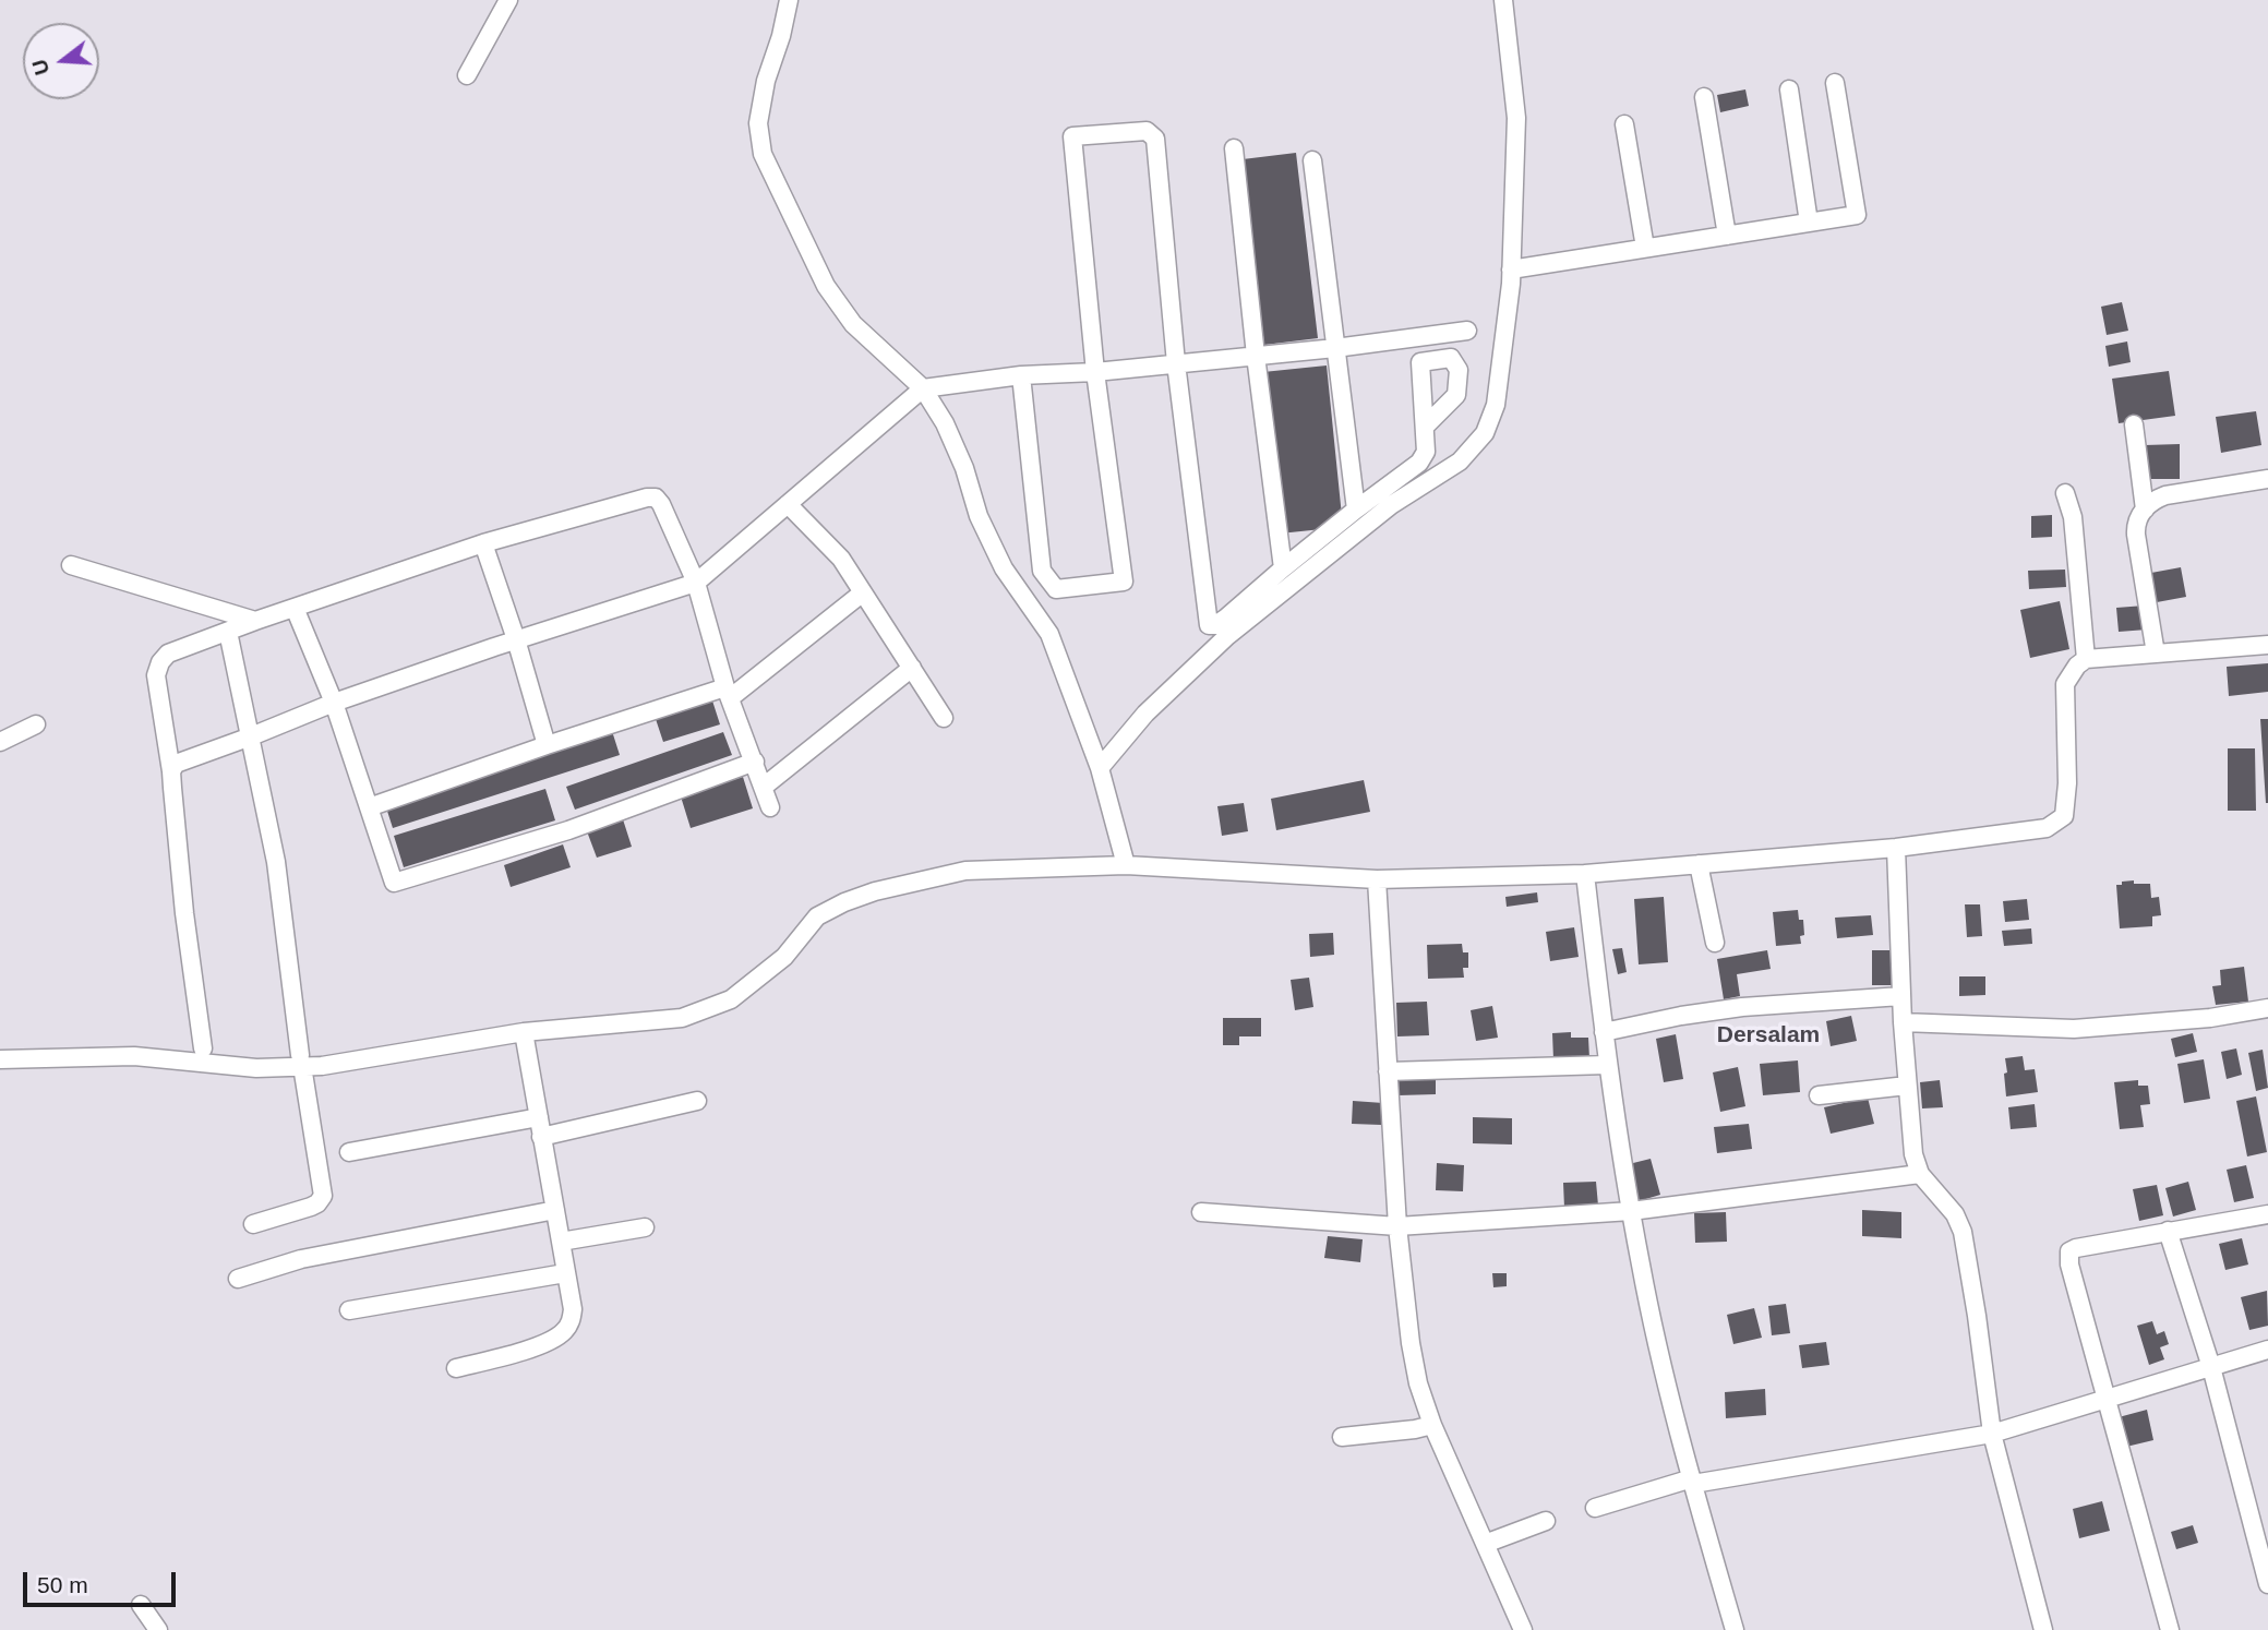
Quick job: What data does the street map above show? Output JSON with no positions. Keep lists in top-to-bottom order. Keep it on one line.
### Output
{"districts":["Dersalam"],"scale_bar":"50 m","north":"left"}
